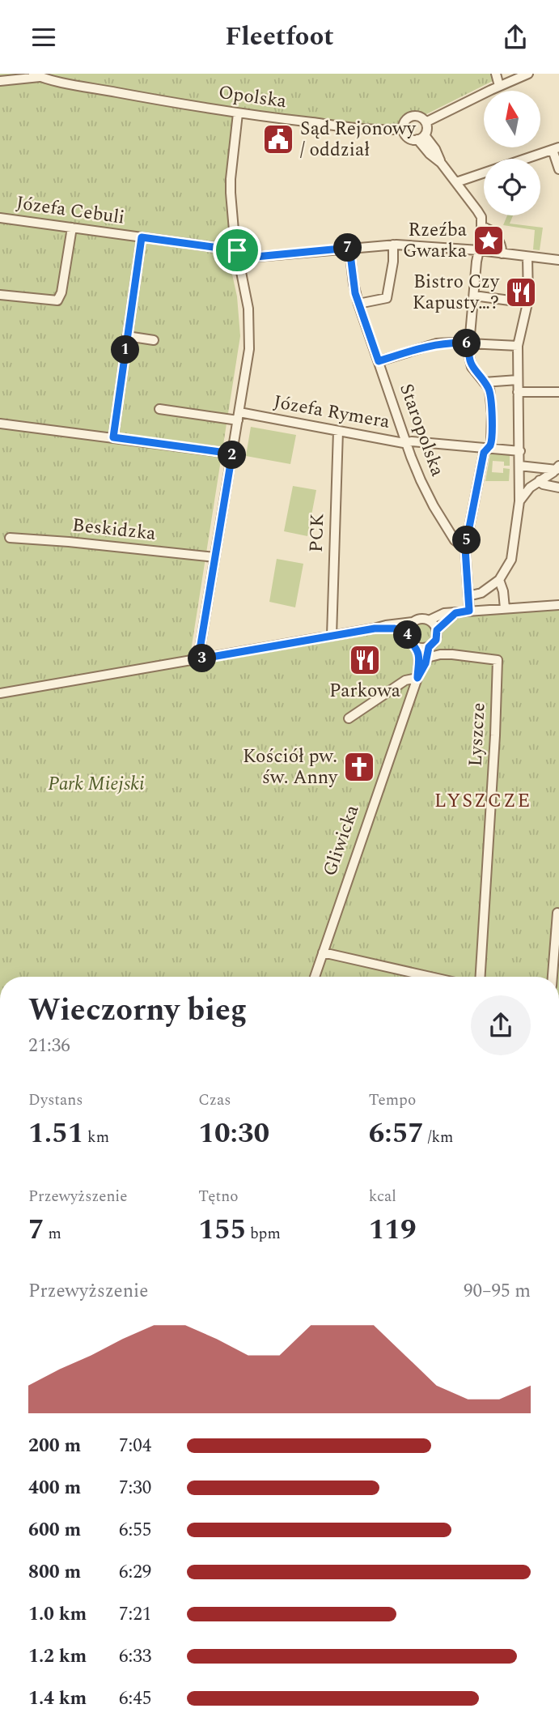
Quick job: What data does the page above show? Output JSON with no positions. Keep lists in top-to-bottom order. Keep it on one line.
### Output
{"streets":{"street":["Opolska","Józefa Cebuli","Józefa Rymera","Staropolska","Beskidzka","PCK","Lyszcze","Gliwicka"]},"crossings":[["Józefa Cebuli","Staropolska"],["Józefa Rymera","Staropolska"],["Józefa Rymera","PCK"],["Lyszcze","Gliwicka"]],"districts":["LYSZCZE"],"parks":["Park Miejski"],"places":{"public building":["Sąd Rejonowy / oddział"],"place":["Rzeźba Gwarka"],"restaurant":["Bistro Czy Kapusty…?","Parkowa"],"church":["Kościół pw. św. Anny"]},"north":"top","page":{"header":"Fleetfoot","pins":["7","6","1","2","5","4","3"],"heading":["Wieczorny bieg","21:36"],"stats":[["Dystans","1.51 km"],["Czas","10:30"],["Tempo","6:57 /km"],["Przewyższenie","7 m"],["Tętno","155 bpm"],["kcal","119"]],"chart":["Przewyższenie","90–95 m"],"list":[{"name":"200 m","note":"7:04"},{"name":"400 m","note":"7:30"},{"name":"600 m","note":"6:55"},{"name":"800 m","note":"6:29"},{"name":"1.0 km","note":"7:21"},{"name":"1.2 km","note":"6:33"},{"name":"1.4 km","note":"6:45"}]}}
